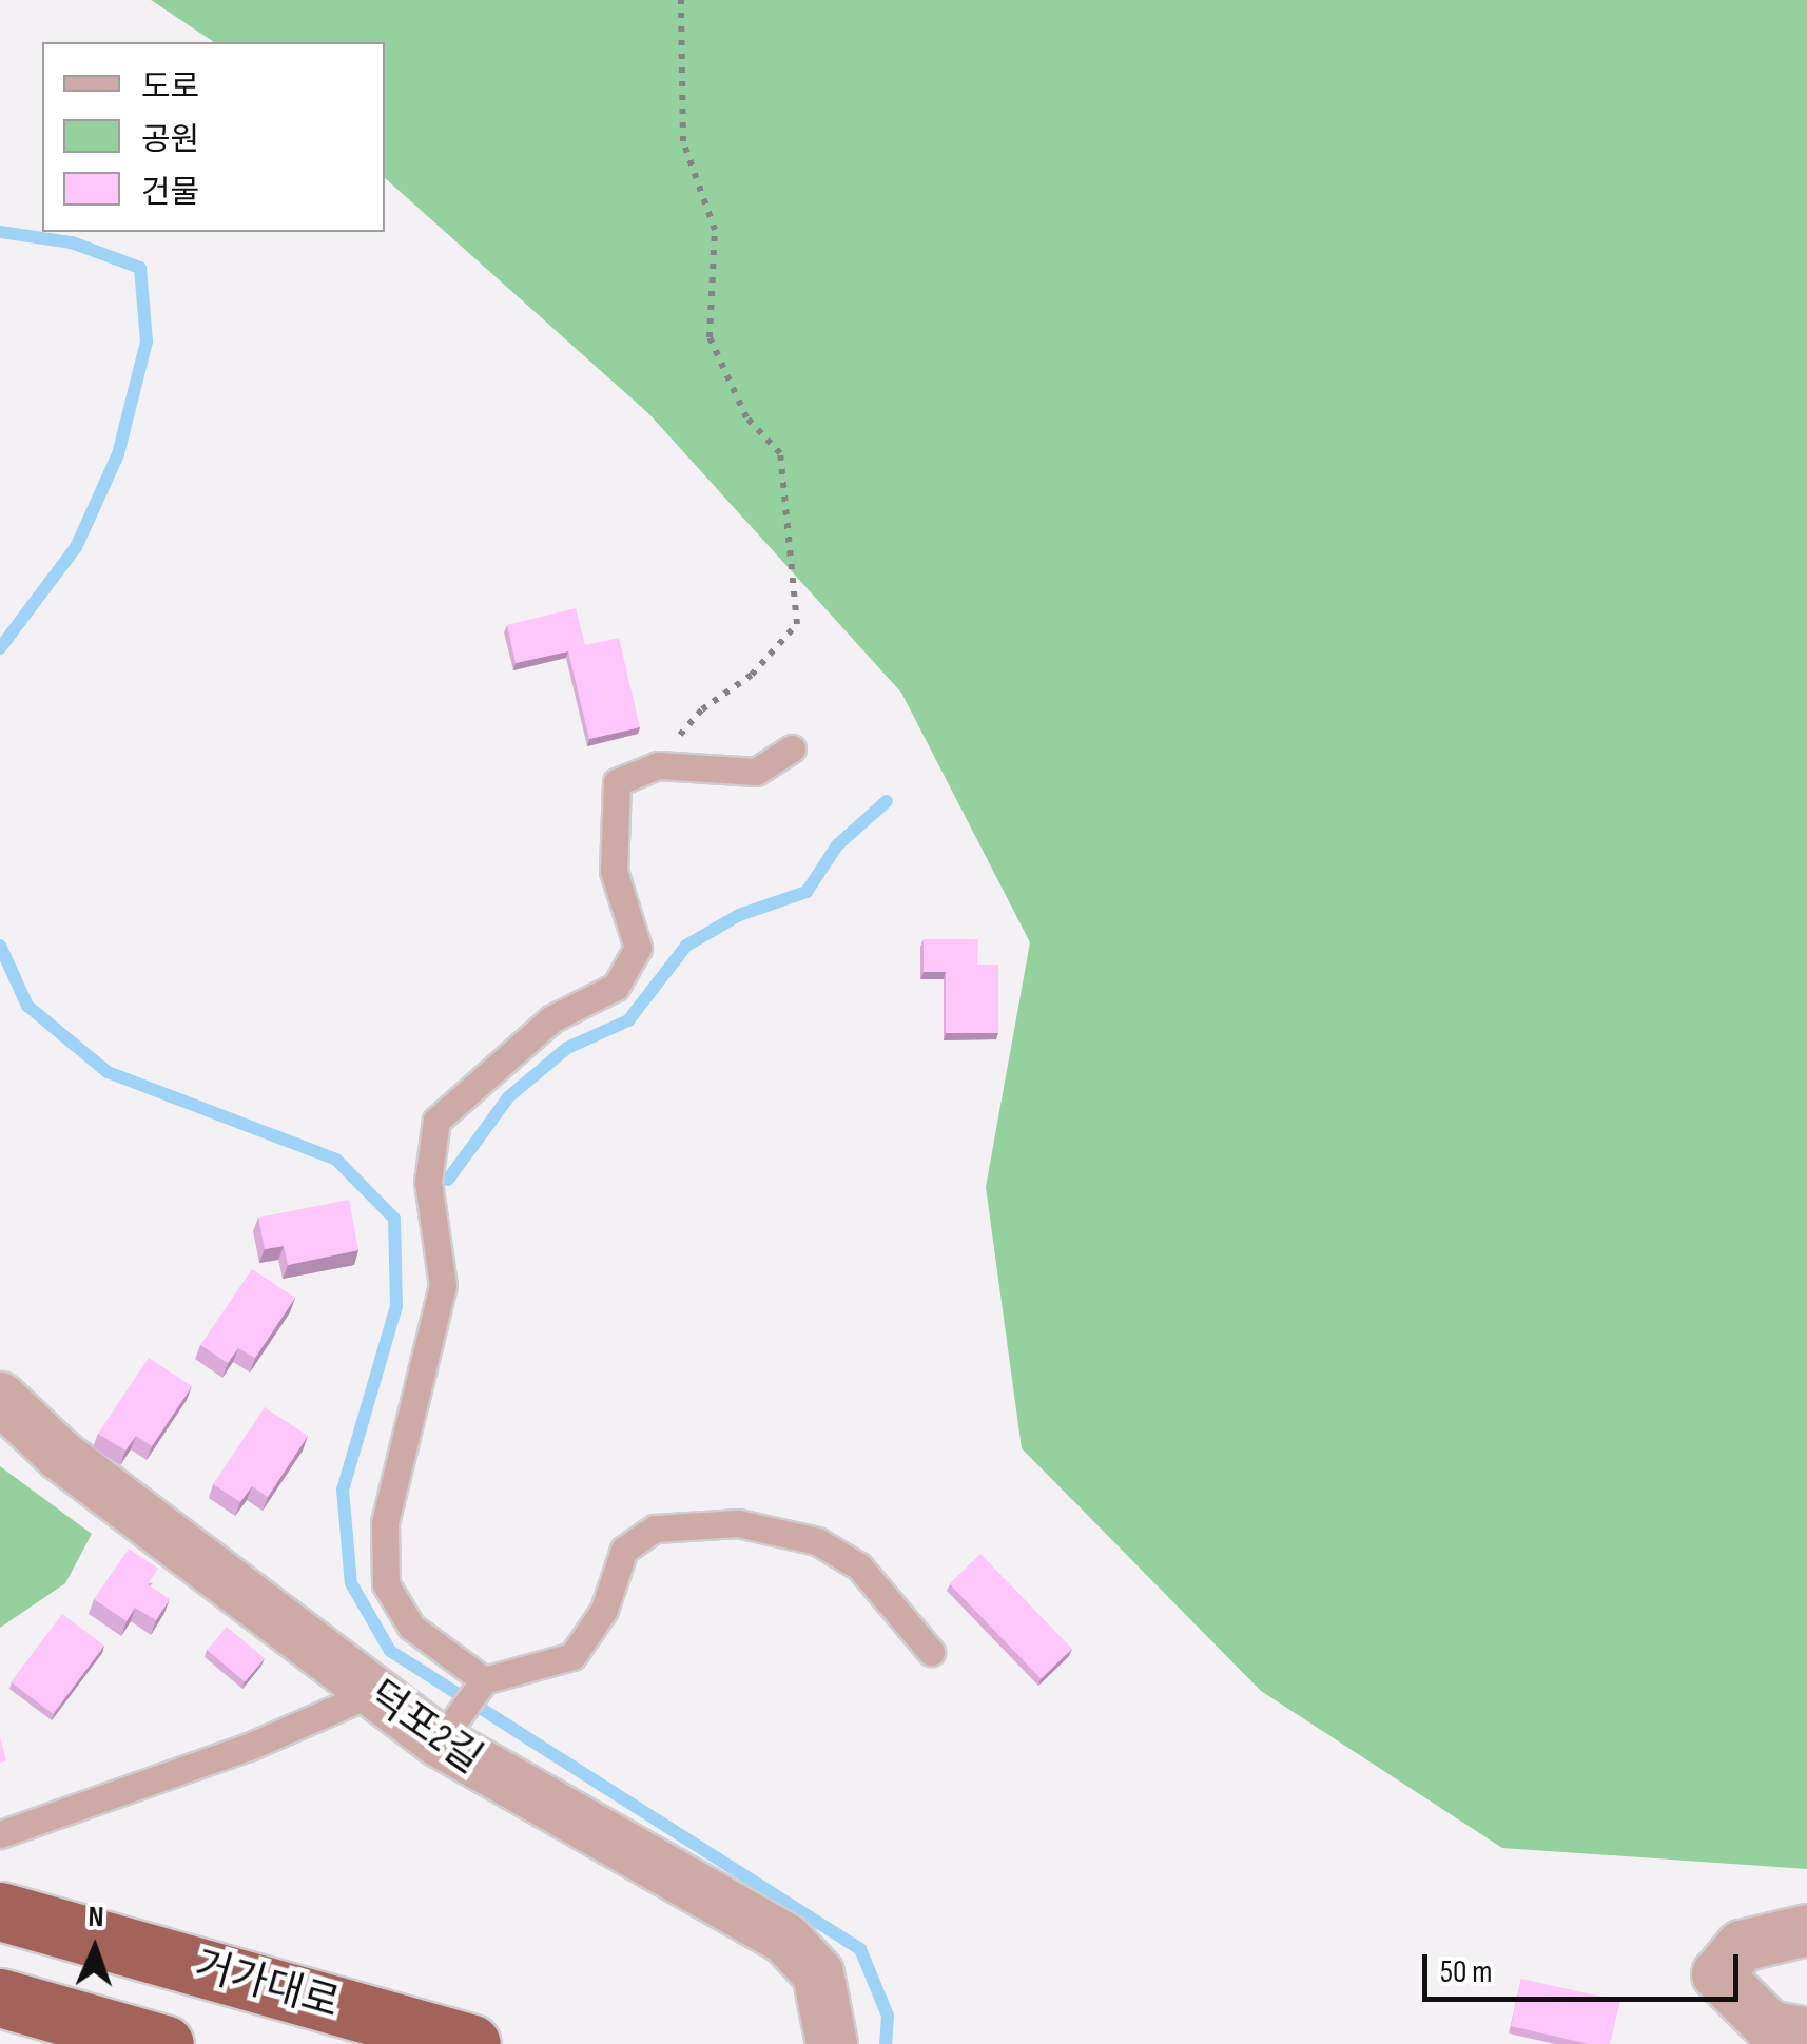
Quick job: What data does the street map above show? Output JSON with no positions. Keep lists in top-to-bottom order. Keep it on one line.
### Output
{"streets":{"highway":["거가대로"],"street":["덕포2길"]},"legend":["도로","공원","건물"],"scale_bar":"50 m","north":"top"}
